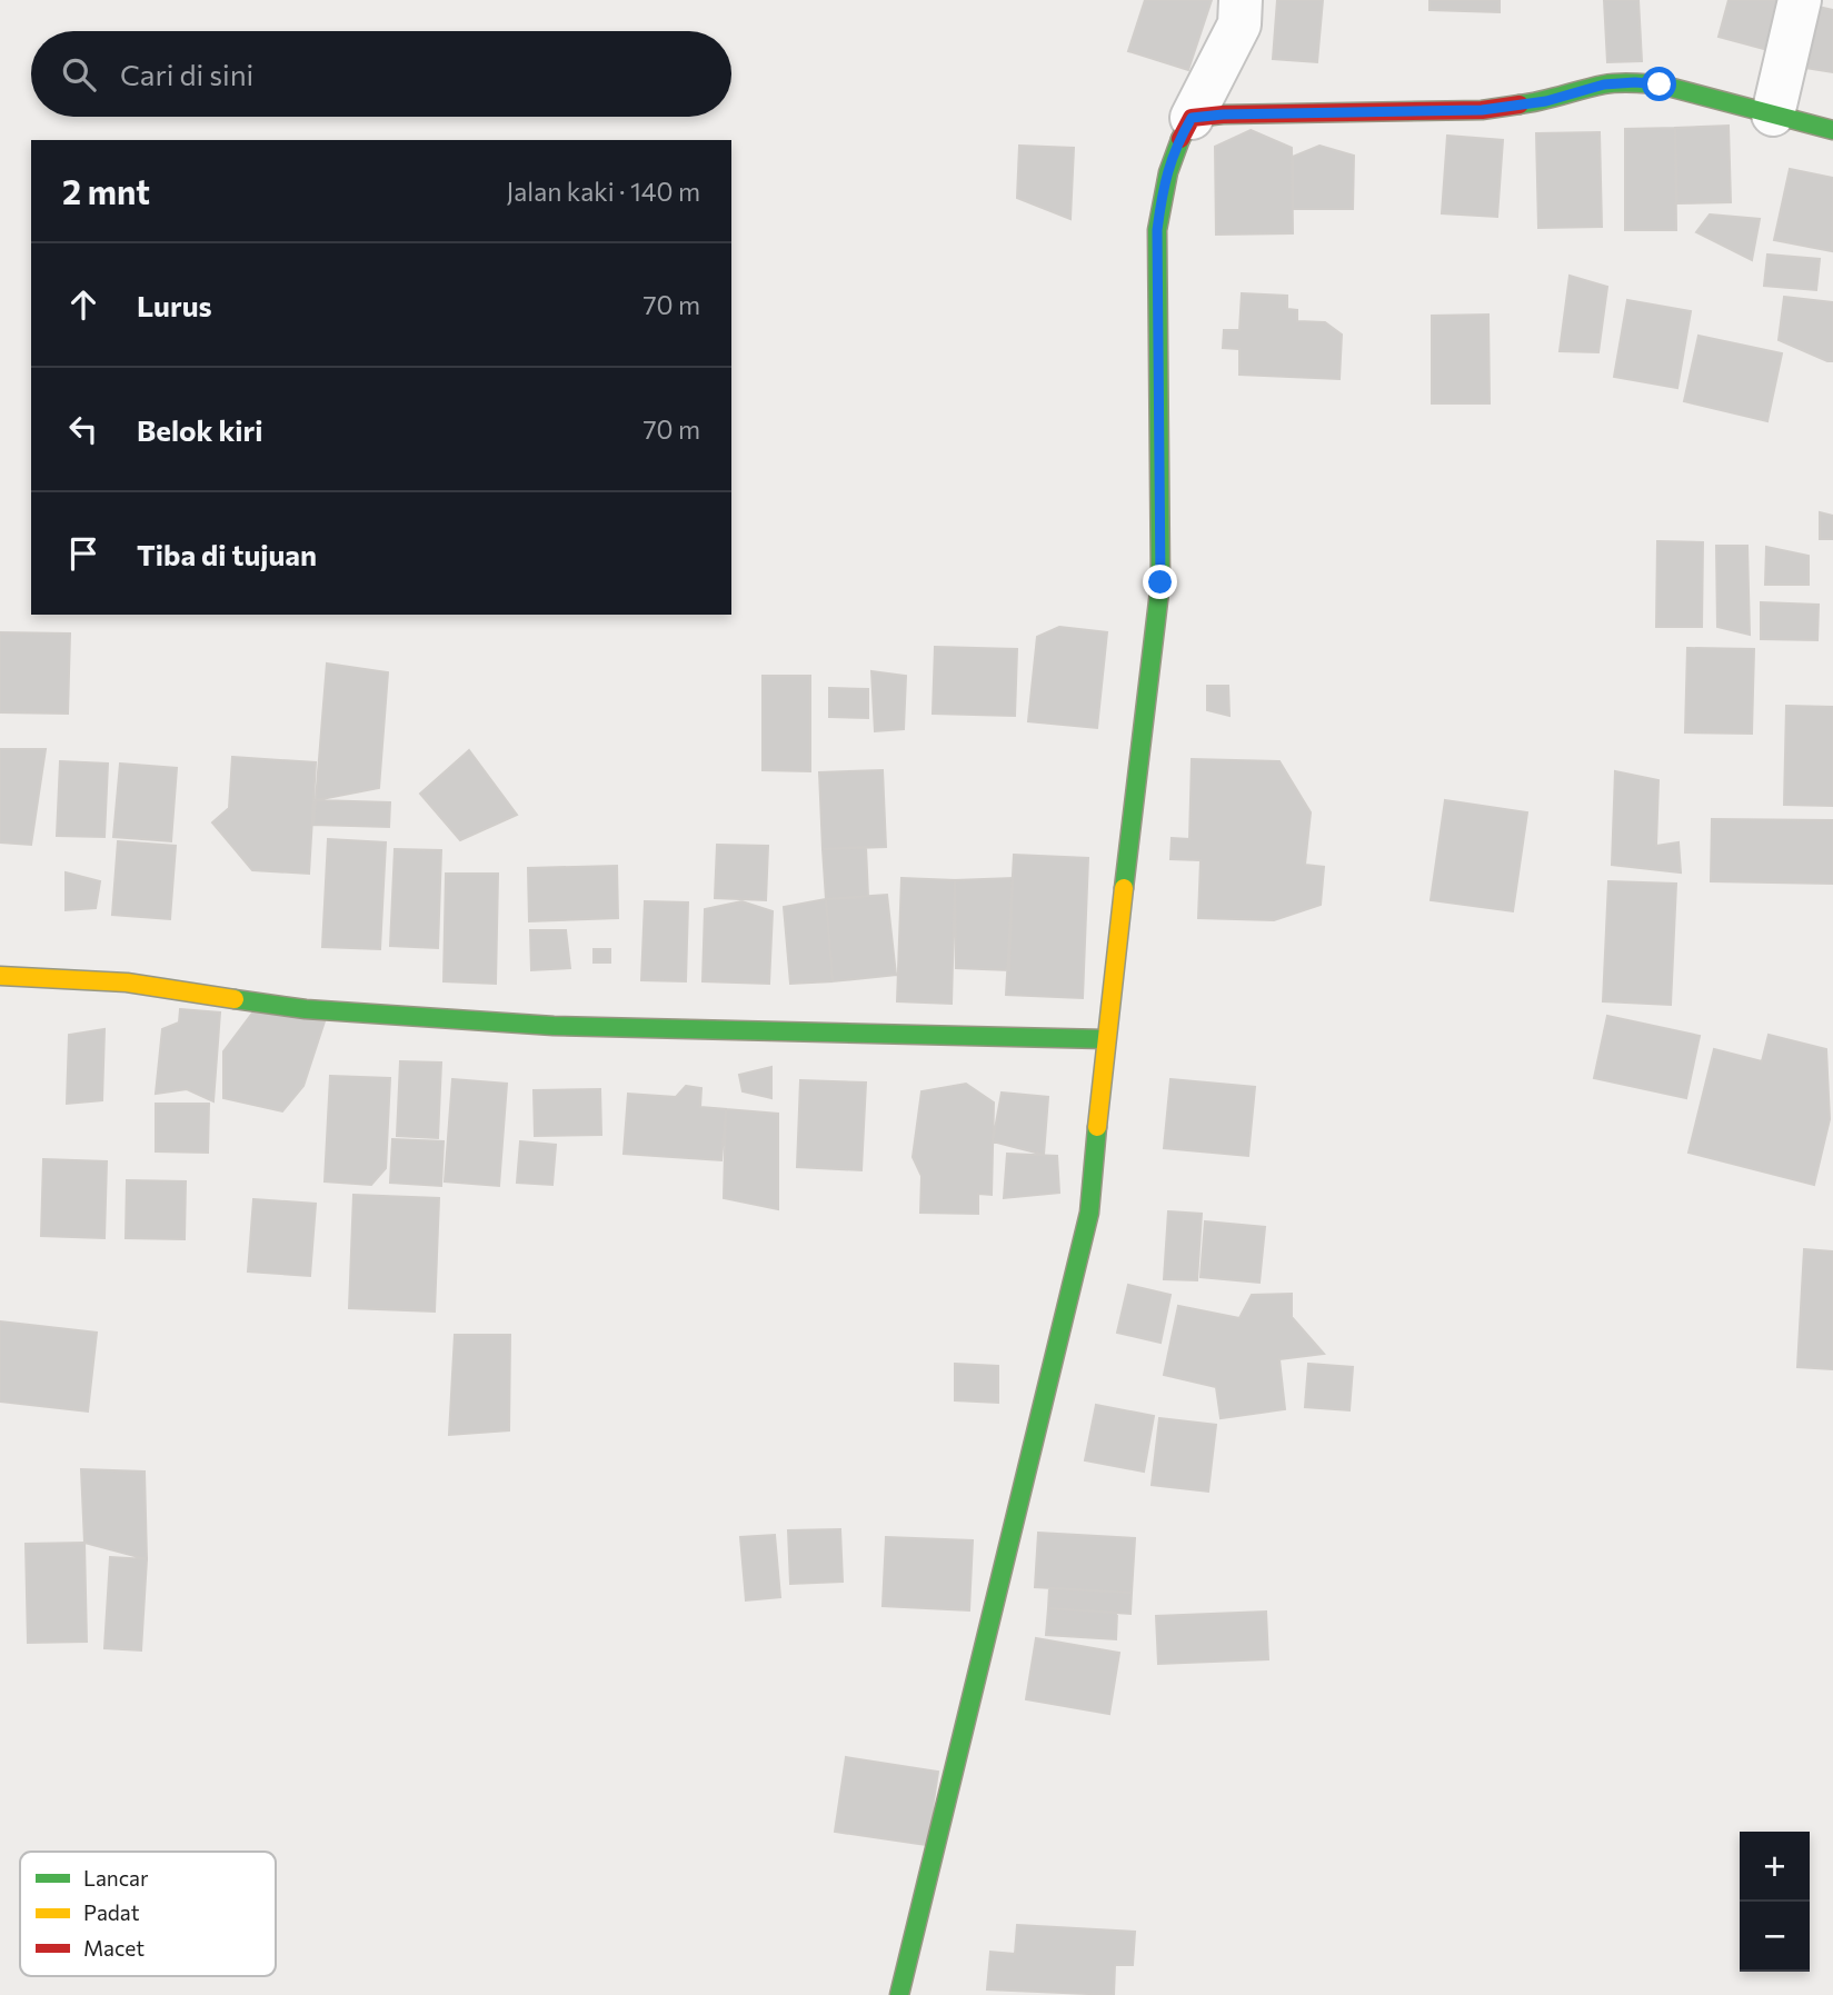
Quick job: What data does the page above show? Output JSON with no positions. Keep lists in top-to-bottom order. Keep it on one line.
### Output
{"legend":["Lancar","Padat","Macet"],"page":{"search":"Cari di sini","heading":["2 mnt","Jalan kaki · 140 m"],"list":[["Lurus","70 m"],["Belok kiri","70 m"],"Tiba di tujuan"],"map_buttons":["+","−"]}}
